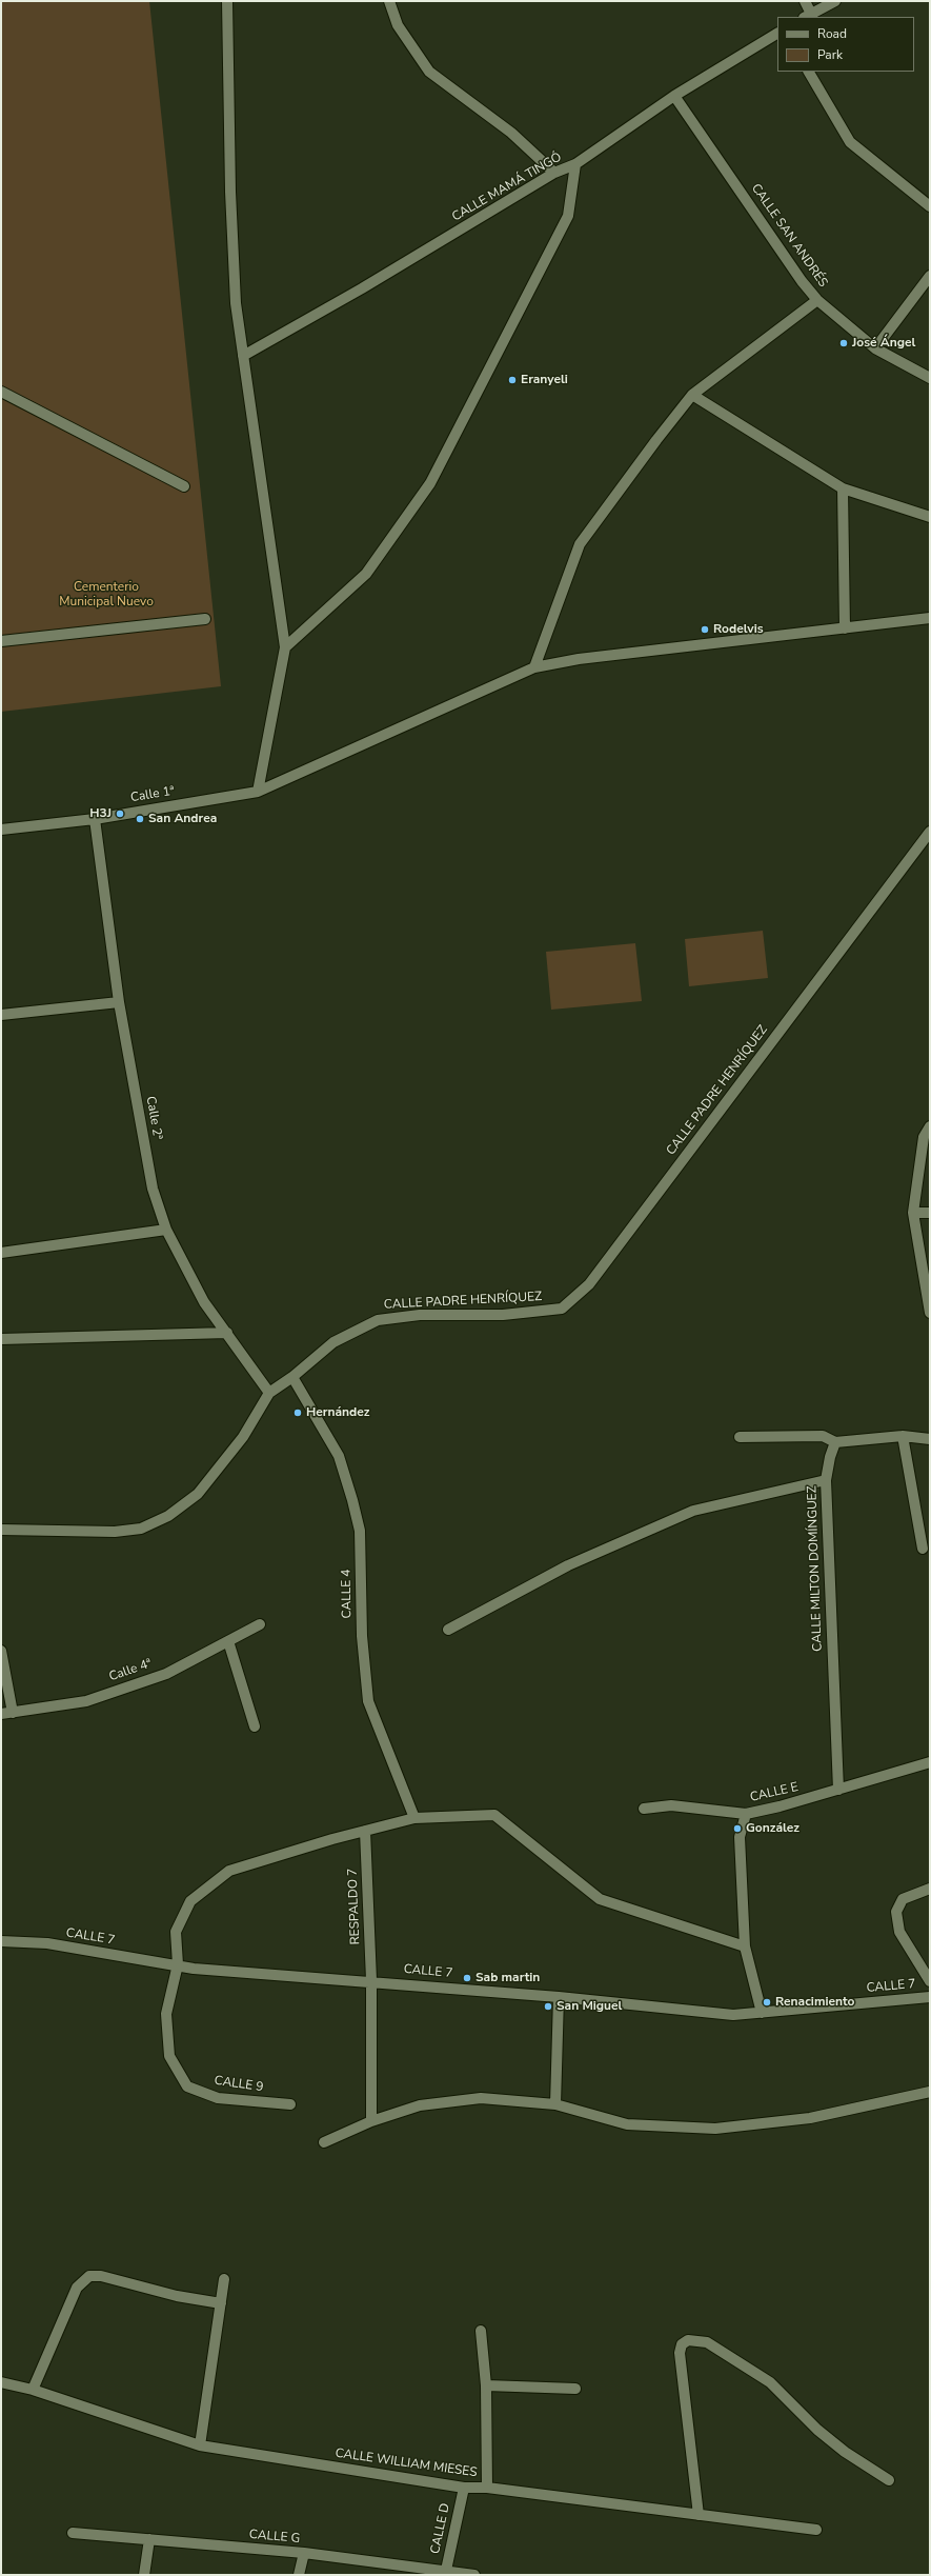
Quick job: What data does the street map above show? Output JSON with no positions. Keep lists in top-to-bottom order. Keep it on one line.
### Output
{"streets":{"street":["CALLE MAMÁ TINGÓ","CALLE SAN ANDRÉS","Calle 1ª","CALLE PADRE HENRÍQUEZ","Calle 2ª","CALLE MILTON DOMÍNGUEZ","CALLE 4","Calle 4ª","CALLE E","RESPALDO 7","CALLE 7","CALLE 9","CALLE WILLIAM MIESES","CALLE D","CALLE G"]},"crossings":[["CALLE MAMÁ TINGÓ","CALLE SAN ANDRÉS"],["Calle 1ª","Calle 2ª"],["CALLE PADRE HENRÍQUEZ","Calle 2ª"],["CALLE PADRE HENRÍQUEZ","CALLE 4"],["CALLE MILTON DOMÍNGUEZ","CALLE E"],["CALLE 4","CALLE 9"],["CALLE E","CALLE 7"],["CALLE E","CALLE 9"],["RESPALDO 7","CALLE 7"],["RESPALDO 7","CALLE 9"],["CALLE 7","CALLE 9"],["CALLE WILLIAM MIESES","CALLE D"],["CALLE D","CALLE G"]],"parks":["Cementerio Municipal Nuevo"],"places":["José Ángel","Eranyeli","Rodelvis","H3J","San Andrea","Hernández","González","Sab martin","Renacimiento","San Miguel"],"legend":["Road","Park"]}
